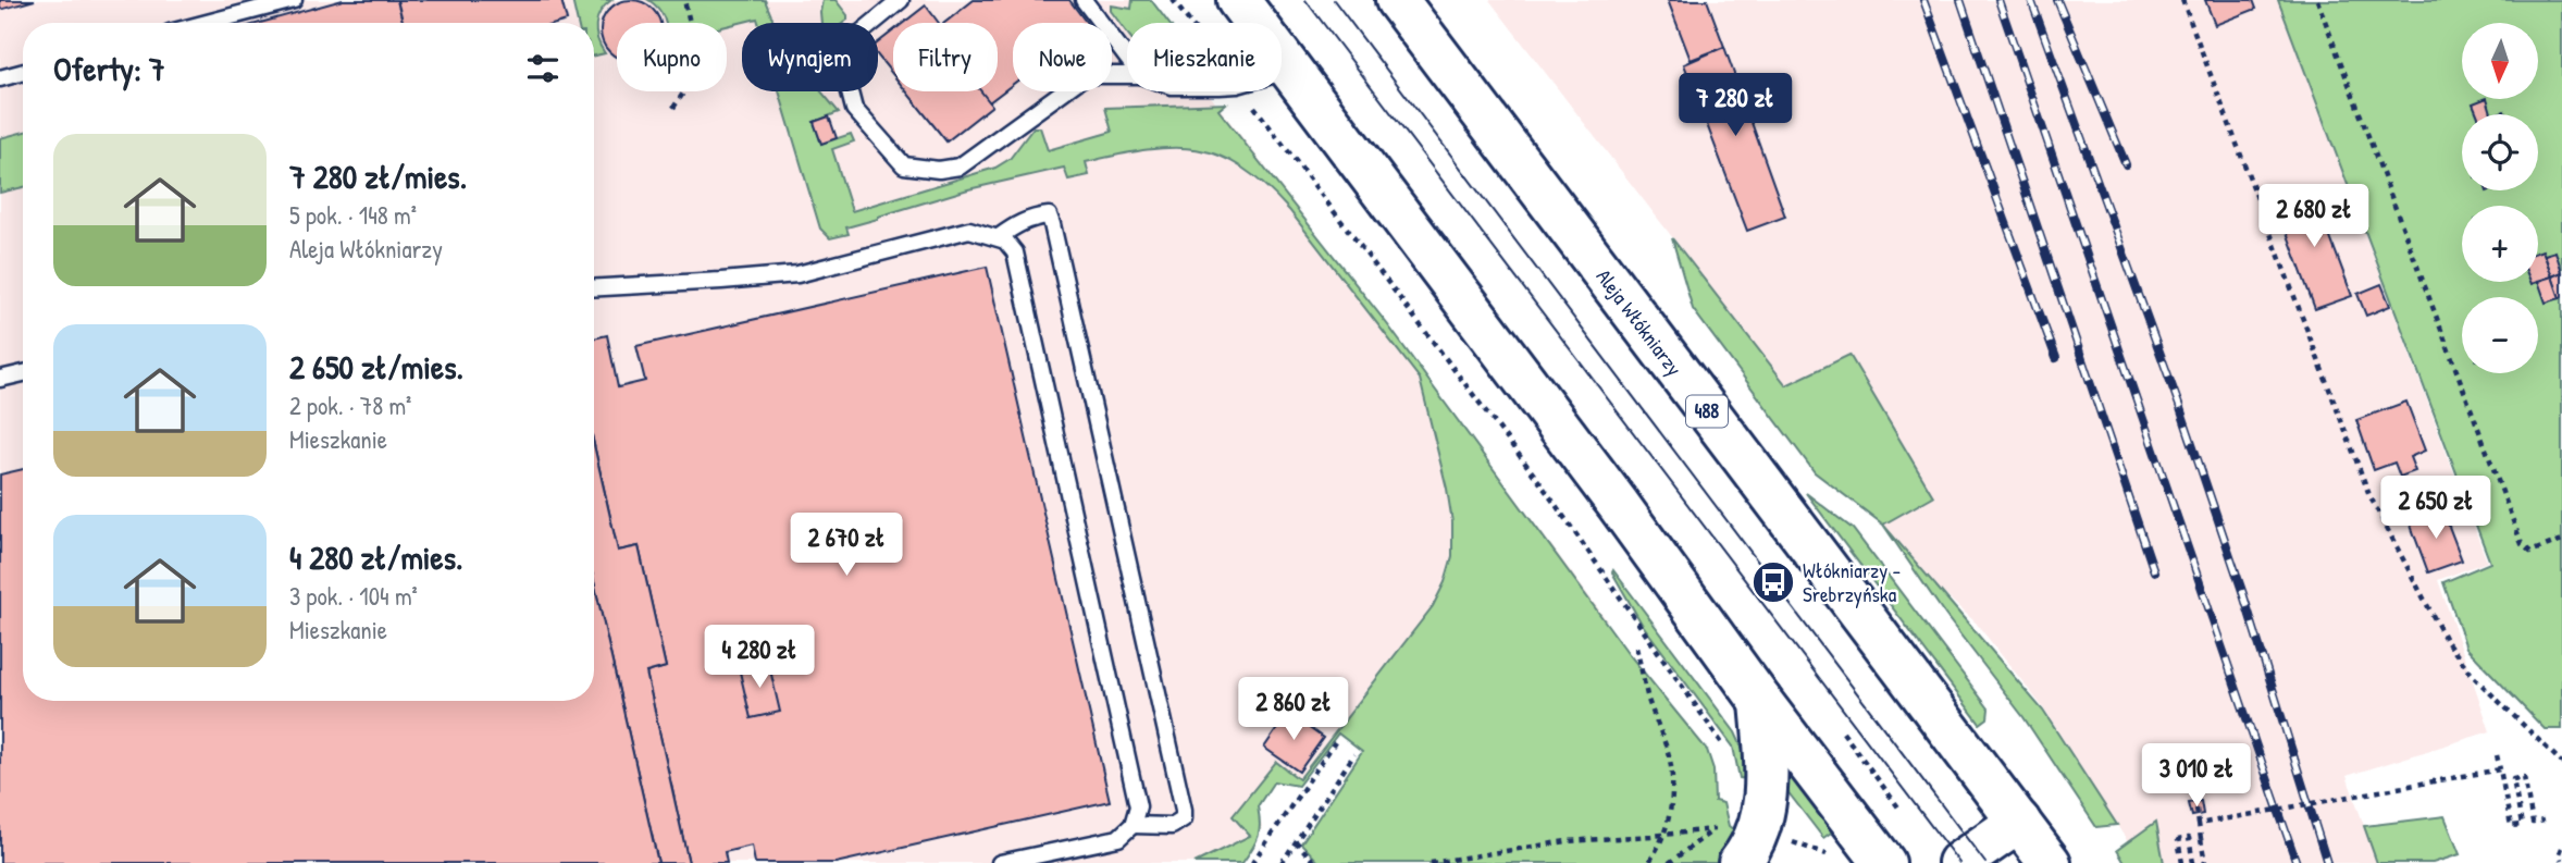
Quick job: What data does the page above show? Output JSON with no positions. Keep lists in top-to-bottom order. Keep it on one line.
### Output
{"streets":{"main road":["Aleja Włókniarzy","488"]},"places":{"bus stop":["Włókniarzy - Srebrzyńska"]},"north":"bottom","page":{"map_buttons":["+","−"],"chip":["Kupno","Wynajem","Filtry","Nowe","Mieszkanie"],"heading":"Oferty: 7","price":["7 280 zł","2 680 zł","2 650 zł","2 670 zł","4 280 zł","2 860 zł","3 010 zł"],"list":[{"name":"7 280 zł/mies.","note":"5 pok. · 148 m² · Aleja Włókniarzy"},{"name":"2 650 zł/mies.","note":"2 pok. · 78 m² · Mieszkanie"},{"name":"4 280 zł/mies.","note":"3 pok. · 104 m² · Mieszkanie"}]}}
